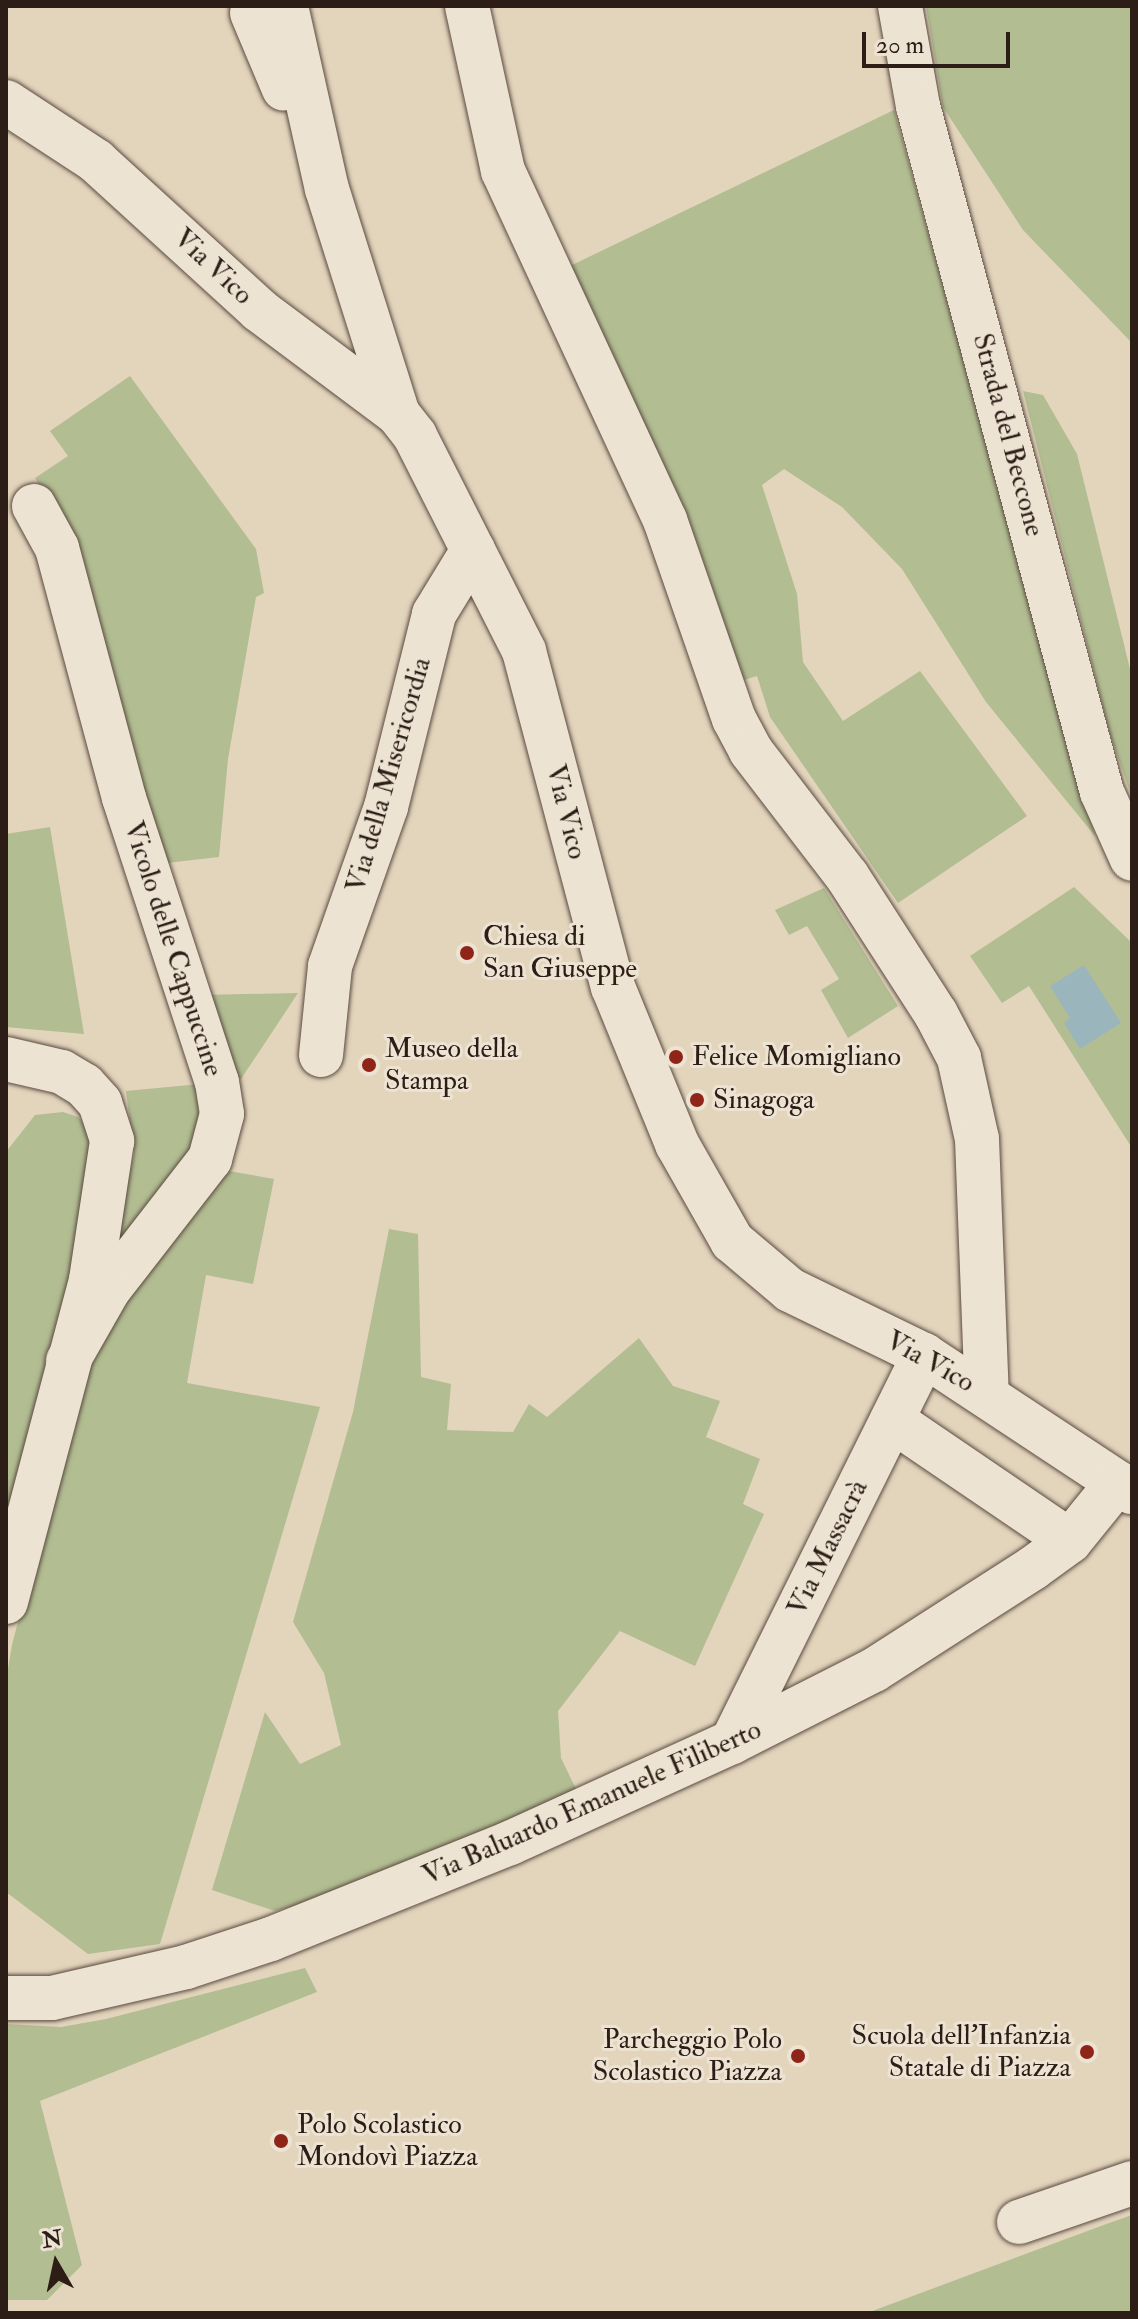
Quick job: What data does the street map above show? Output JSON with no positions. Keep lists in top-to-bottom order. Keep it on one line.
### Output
{"streets":{"street":["Via Vico","Strada del Beccone","Via della Misericordia","Vicolo delle Cappuccine","Via Massacrà","Via Baluardo Emanuele Filiberto"]},"crossings":[["Via Vico","Via della Misericordia"],["Via Vico","Via Massacrà"],["Via Vico","Via Baluardo Emanuele Filiberto"],["Via Massacrà","Via Baluardo Emanuele Filiberto"]],"places":["Chiesa di San Giuseppe","Felice Momigliano","Museo della Stampa","Sinagoga","Scuola dell'Infanzia Statale di Piazza","Parcheggio Polo Scolastico Piazza","Polo Scolastico Mondovì Piazza"],"scale_bar":"20 m","north":"top"}
